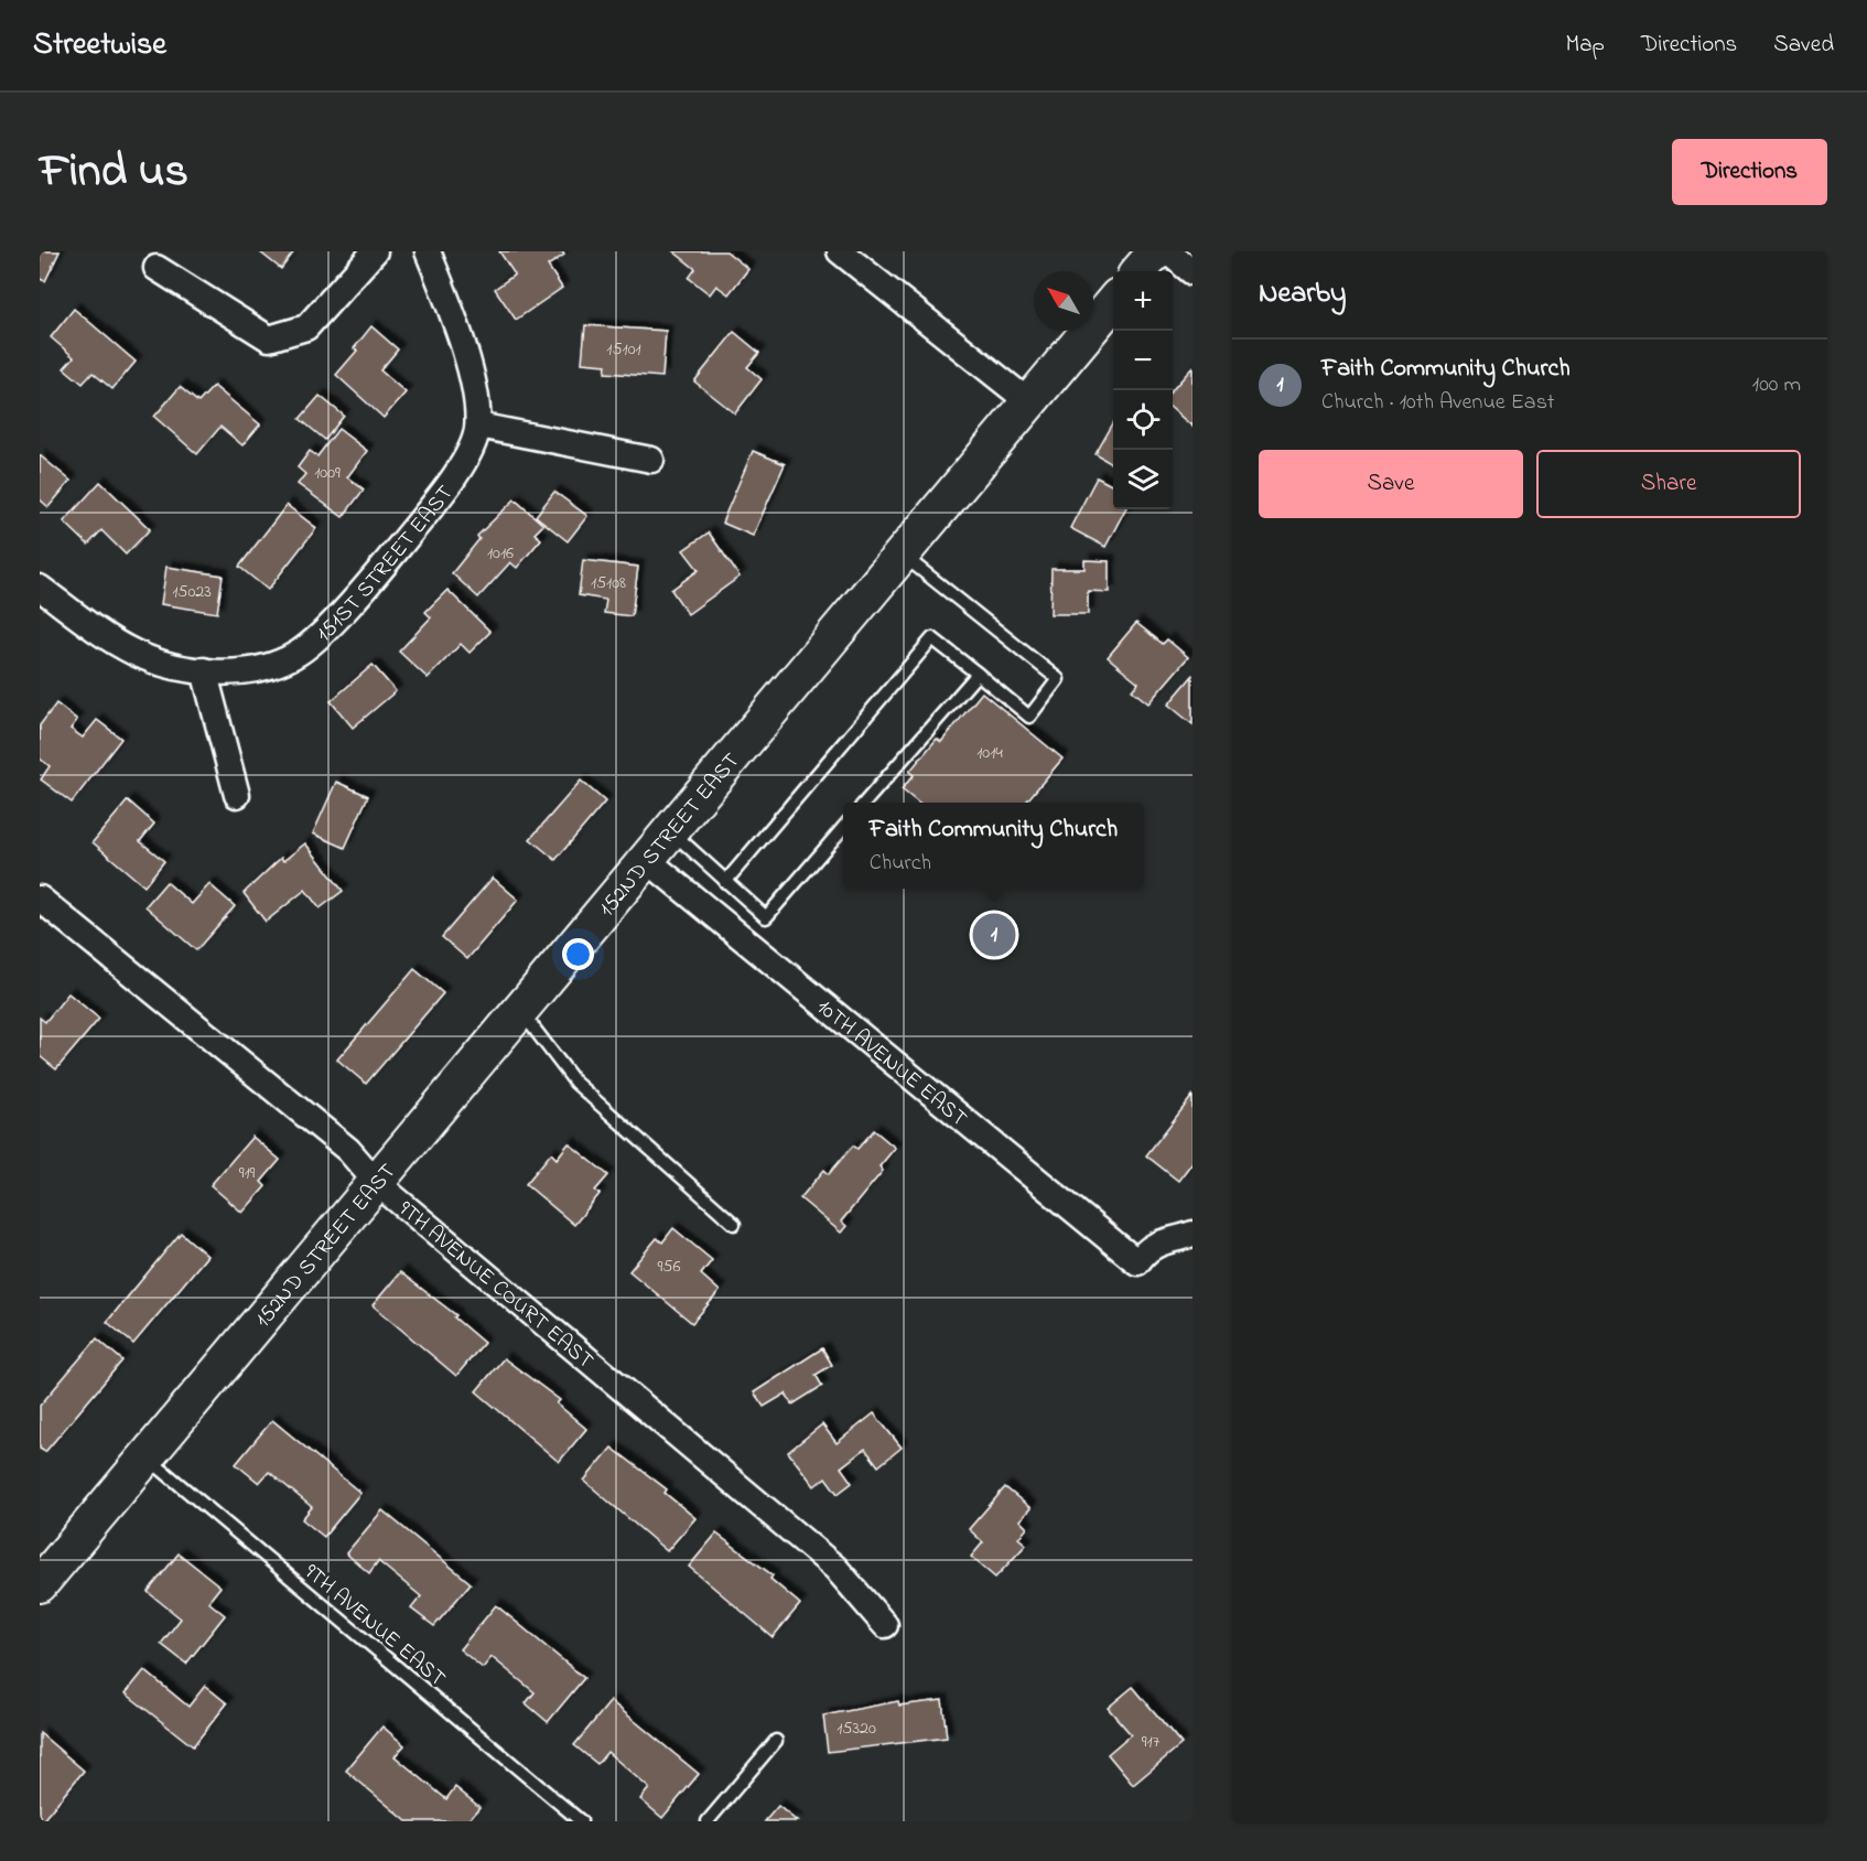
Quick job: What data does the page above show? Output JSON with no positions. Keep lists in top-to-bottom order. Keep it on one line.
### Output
{"streets":{"main road":["152ND STREET EAST"],"street":["151ST STREET EAST","10TH AVENUE EAST","9TH AVENUE COURT EAST"],"lane":["9TH AVENUE EAST"]},"crossings":[["152ND STREET EAST","10TH AVENUE EAST"],["152ND STREET EAST","9TH AVENUE COURT EAST"],["152ND STREET EAST","9TH AVENUE EAST"]],"house_numbers":["15101","1009","1016","15108","15023","1014","919","956","15320","917"],"north":"top left","page":{"header":"Streetwise","nav":["Map","Directions","Saved"],"title":"Find us","buttons":["Directions",["Save","Share"]],"heading":"Nearby","map_buttons":["+","−"],"list":[{"mark":"1","name":"Faith Community Church","note":"Church · 10th Avenue East","value":"100 m"}],"popup":["Faith Community Church","Church"],"pins":"1"}}
